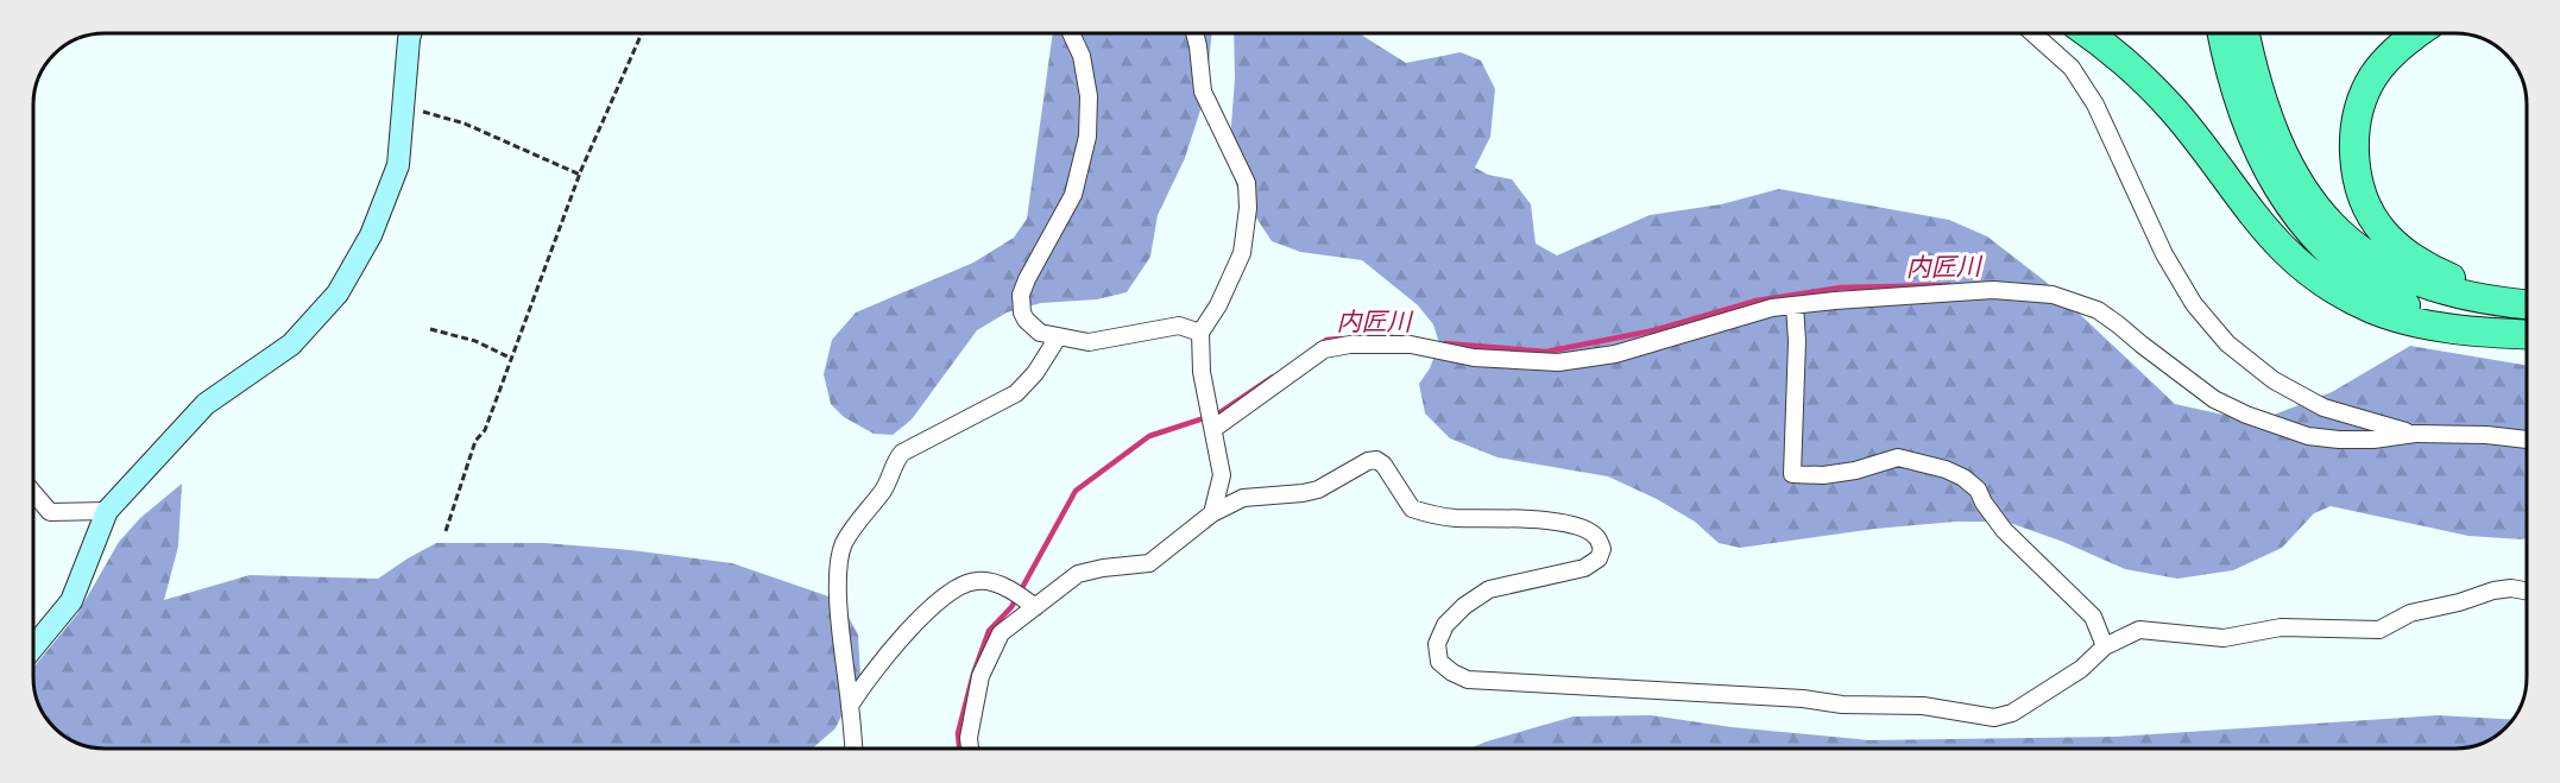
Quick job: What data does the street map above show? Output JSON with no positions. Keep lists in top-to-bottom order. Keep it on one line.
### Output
{"water":["内匠川"]}
